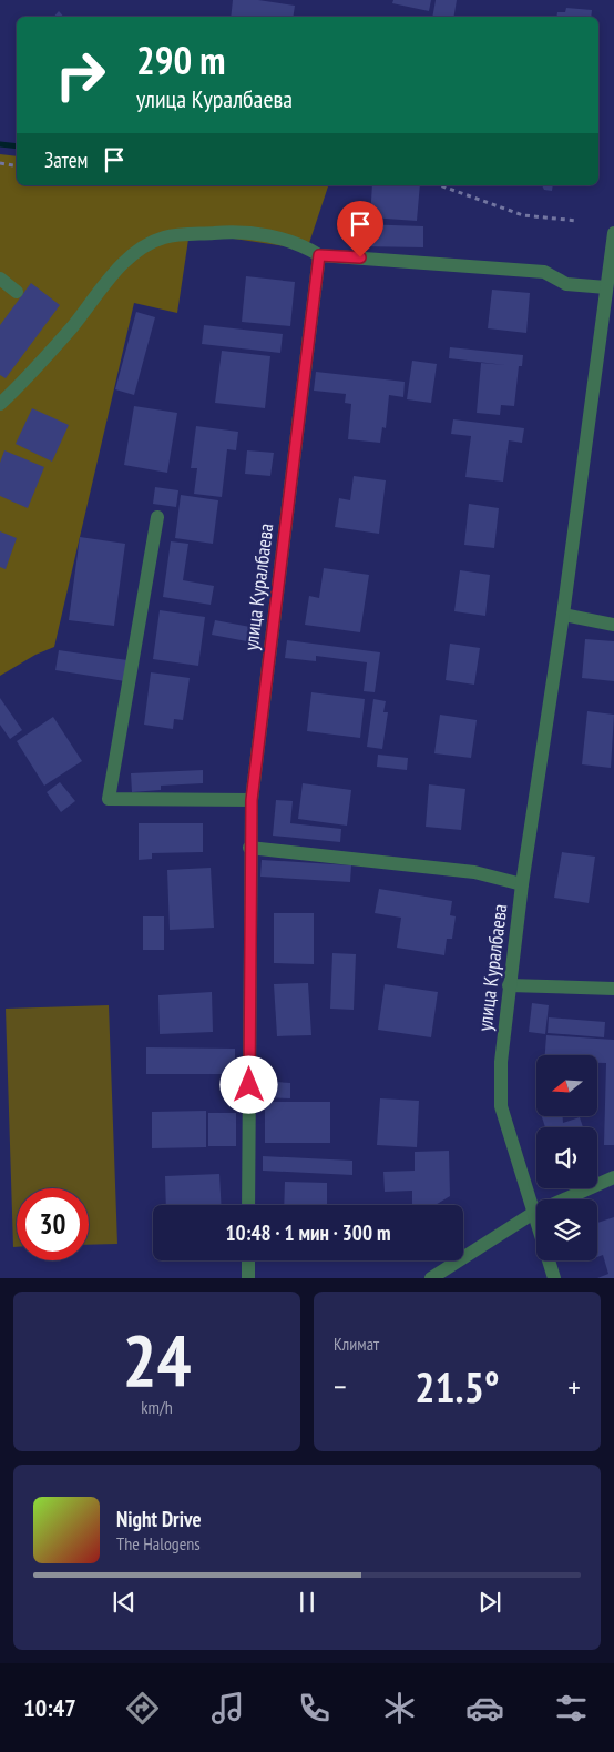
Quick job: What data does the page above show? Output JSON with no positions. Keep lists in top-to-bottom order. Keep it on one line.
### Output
{"streets":{"street":["улица Куралбаева"]},"north":"left","page":{"turn":["290 m","улица Куралбаева"],"then":"Затем","limit":"30","trip":"10:48 · 1 мин · 300 m","tile":[["24","km/h"],"Климат"],"heat":["−","21.5°","+"],"song":["Night Drive","The Halogens"],"tabs":"10:47"}}
